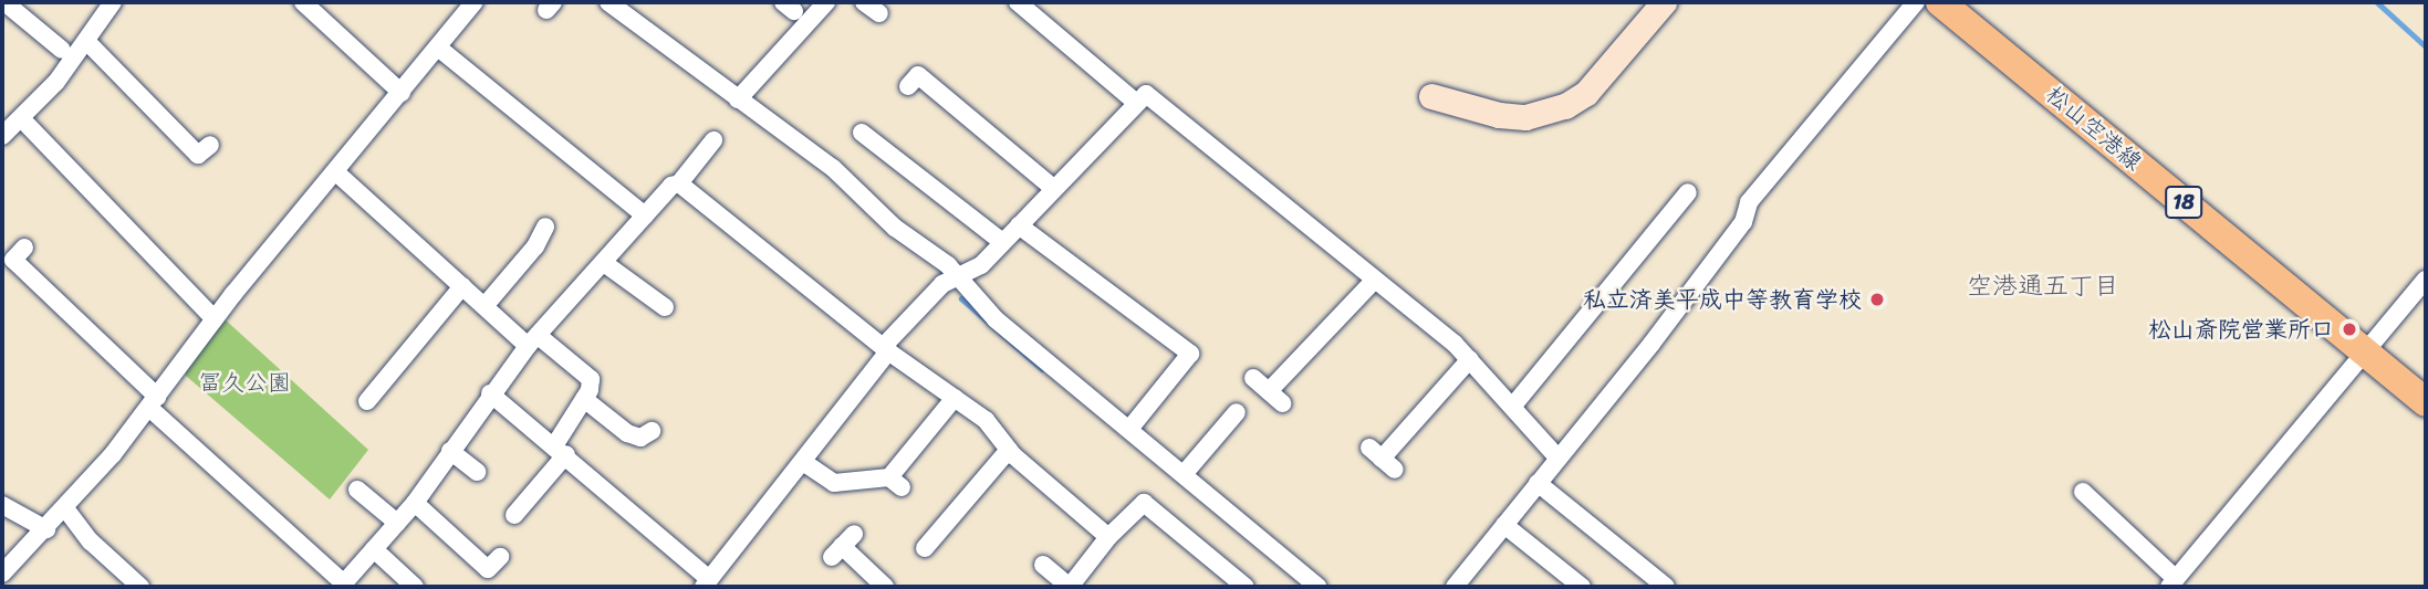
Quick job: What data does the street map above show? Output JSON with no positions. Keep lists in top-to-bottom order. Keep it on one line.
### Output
{"streets":{"main road":["松山空港線","18"]},"districts":["空港通五丁目"],"parks":["冨久公園"],"places":["私立済美平成中等教育学校","松山斎院営業所口"]}
